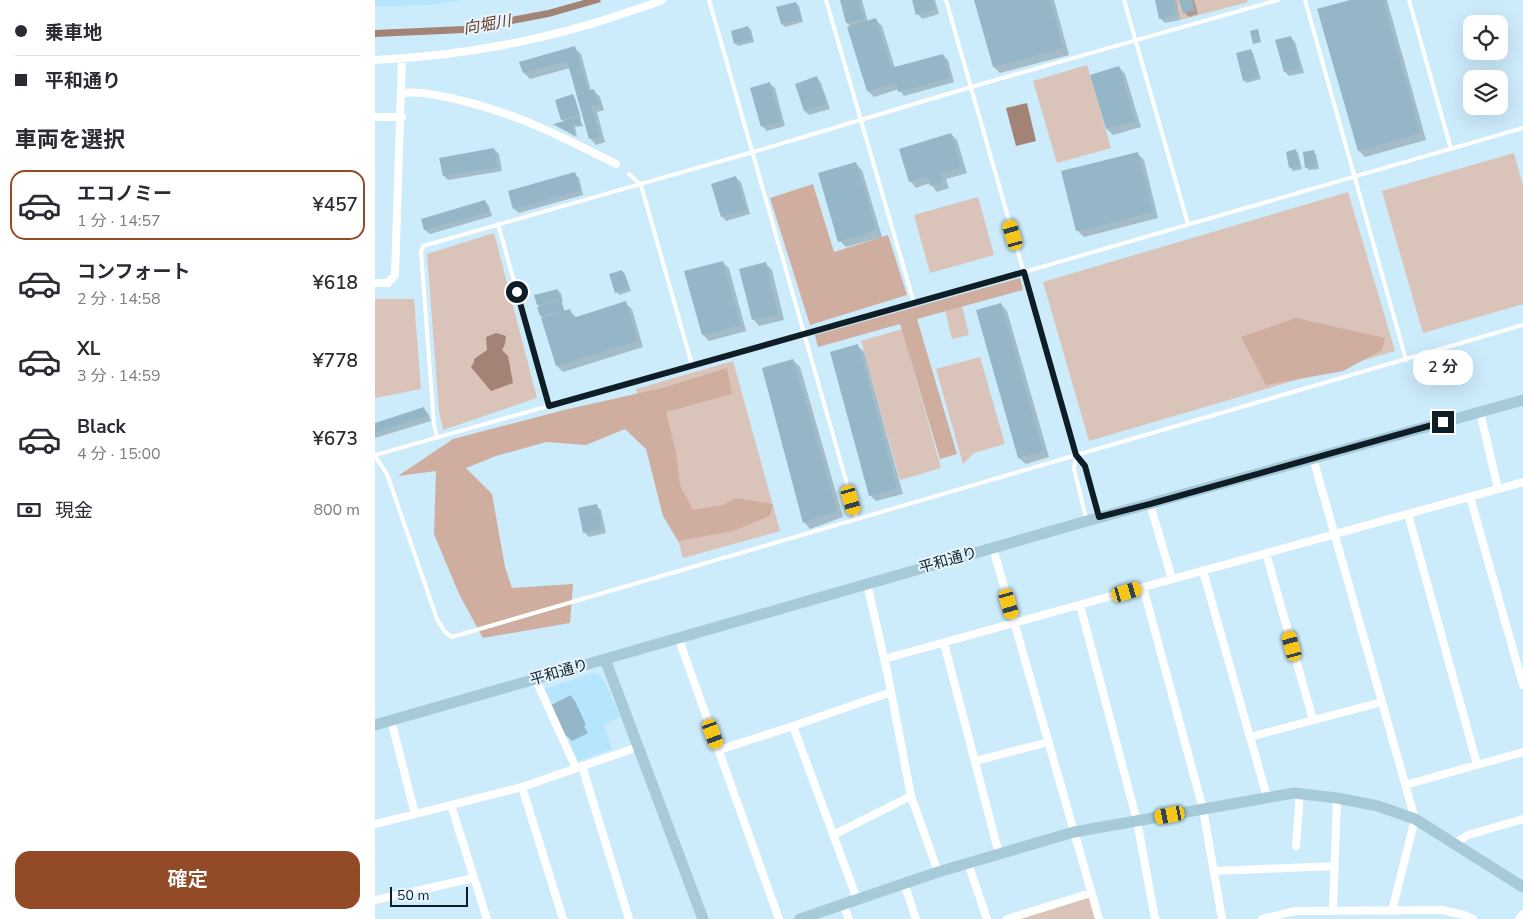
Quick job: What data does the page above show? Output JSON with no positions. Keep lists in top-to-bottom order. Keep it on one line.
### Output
{"streets":{"street":["平和通り"]},"water":["向堀川"],"scale_bar":"50 m","page":{"banner":["乗車地","平和通り"],"heading":"車両を選択","list":[{"name":"エコノミー","note":"1 分 · 14:57","value":"¥457"},{"name":"コンフォート","note":"2 分 · 14:58","value":"¥618"},{"name":"XL","note":"3 分 · 14:59","value":"¥778"},{"name":"Black","note":"4 分 · 15:00","value":"¥673"}],"bubble":"2 分","pay":["現金","800 m"],"buttons":"確定","scale":"50 m"}}
